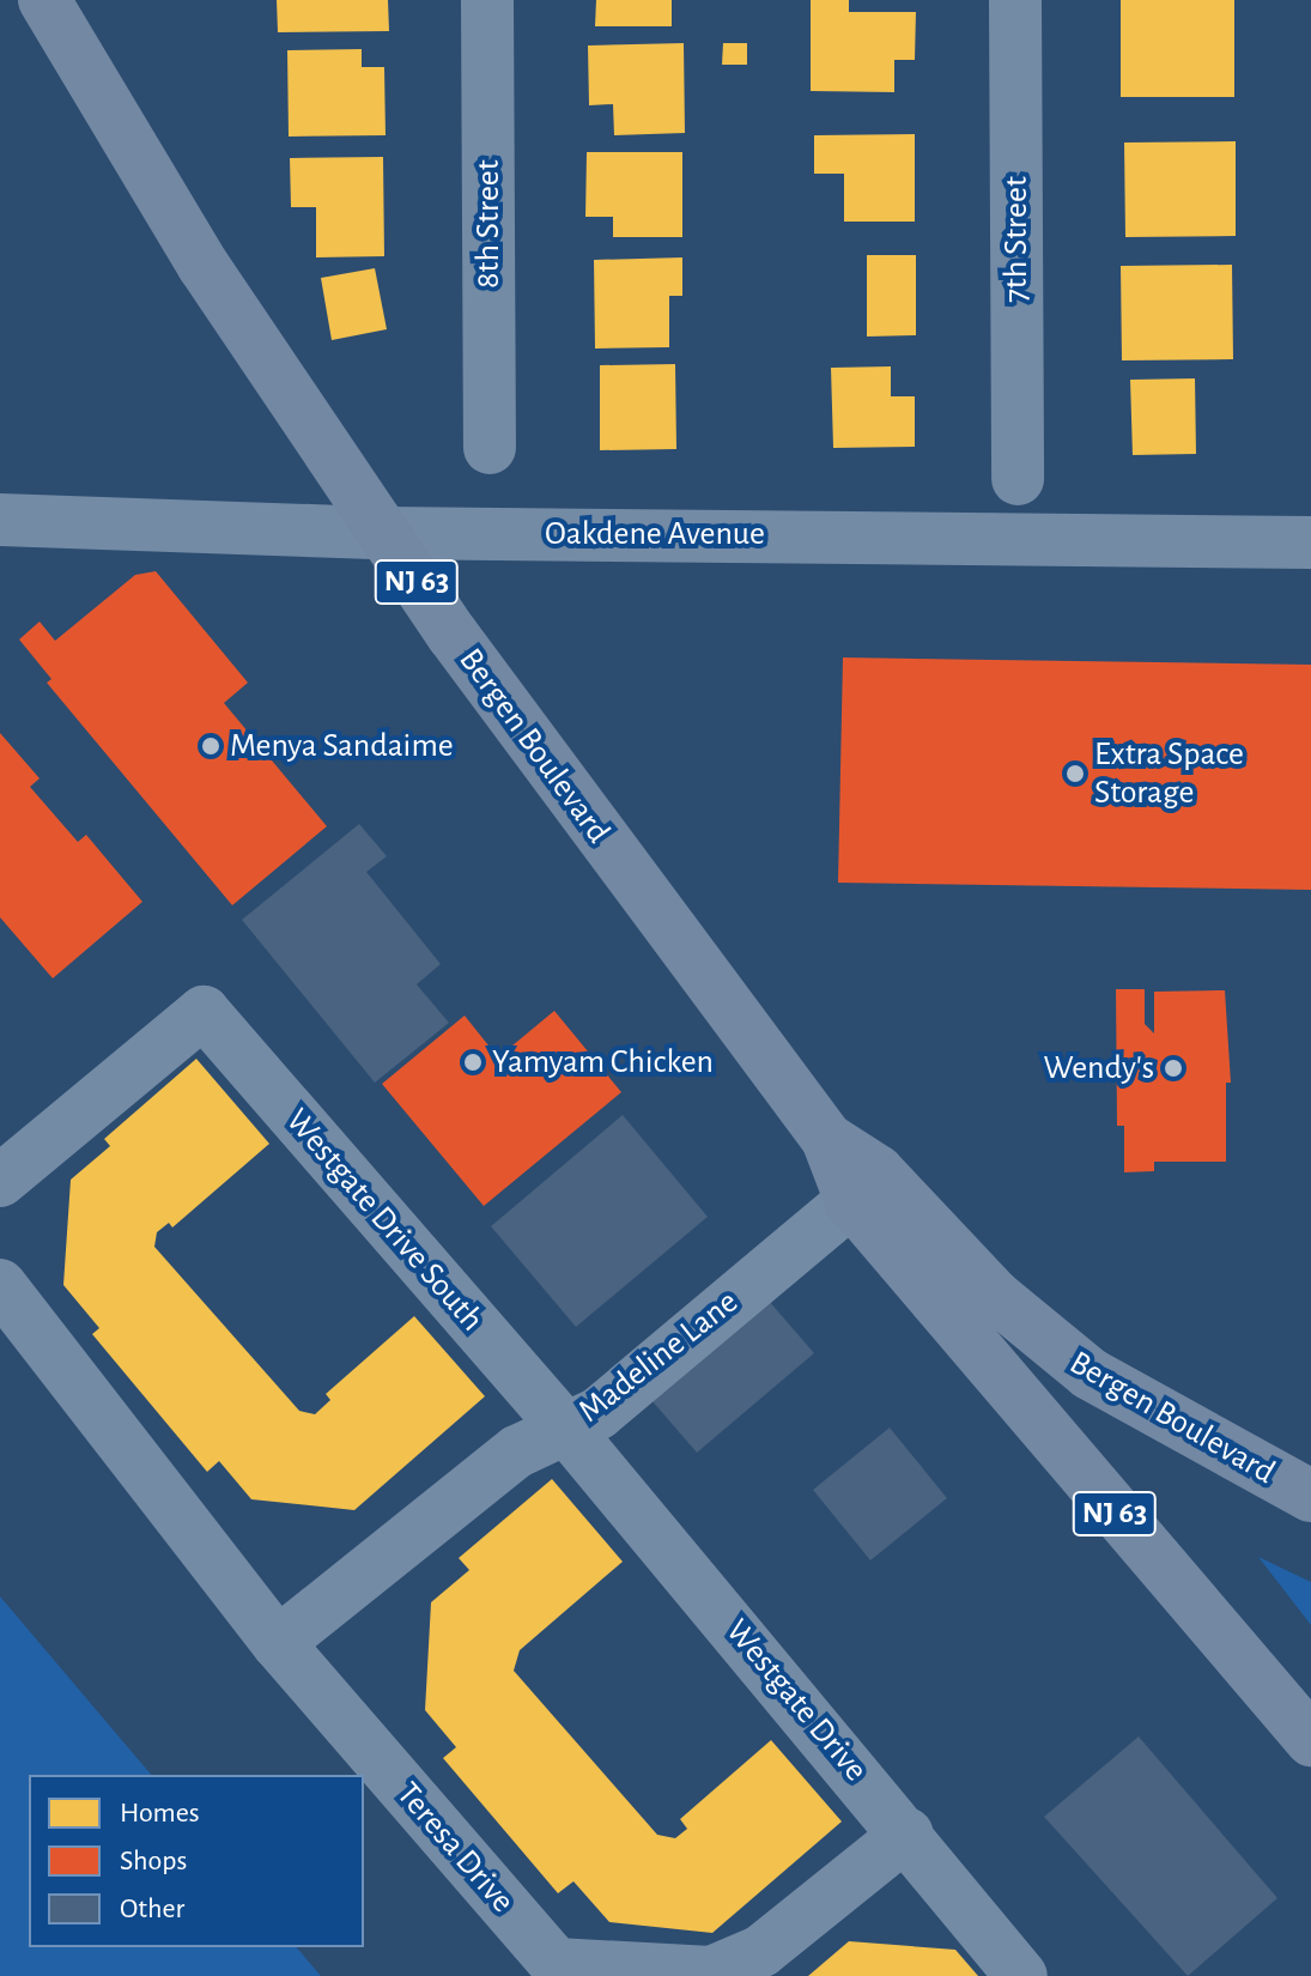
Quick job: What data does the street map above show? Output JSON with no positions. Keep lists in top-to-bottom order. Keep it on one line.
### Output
{"streets":{"main road":["NJ 63","Bergen Boulevard"],"street":["8th Street","7th Street","Oakdene Avenue","Westgate Drive South","Madeline Lane","Westgate Drive","Teresa Drive"]},"crossings":[["Oakdene Avenue","Bergen Boulevard"],["Bergen Boulevard","Madeline Lane"],["Westgate Drive South","Madeline Lane"],["Westgate Drive South","Westgate Drive"],["Madeline Lane","Westgate Drive"],["Madeline Lane","Teresa Drive"],["Westgate Drive","Teresa Drive"]],"places":["Menya Sandaime","Extra Space Storage","Yamyam Chicken","Wendy's"],"legend":["Homes","Shops","Other"]}
